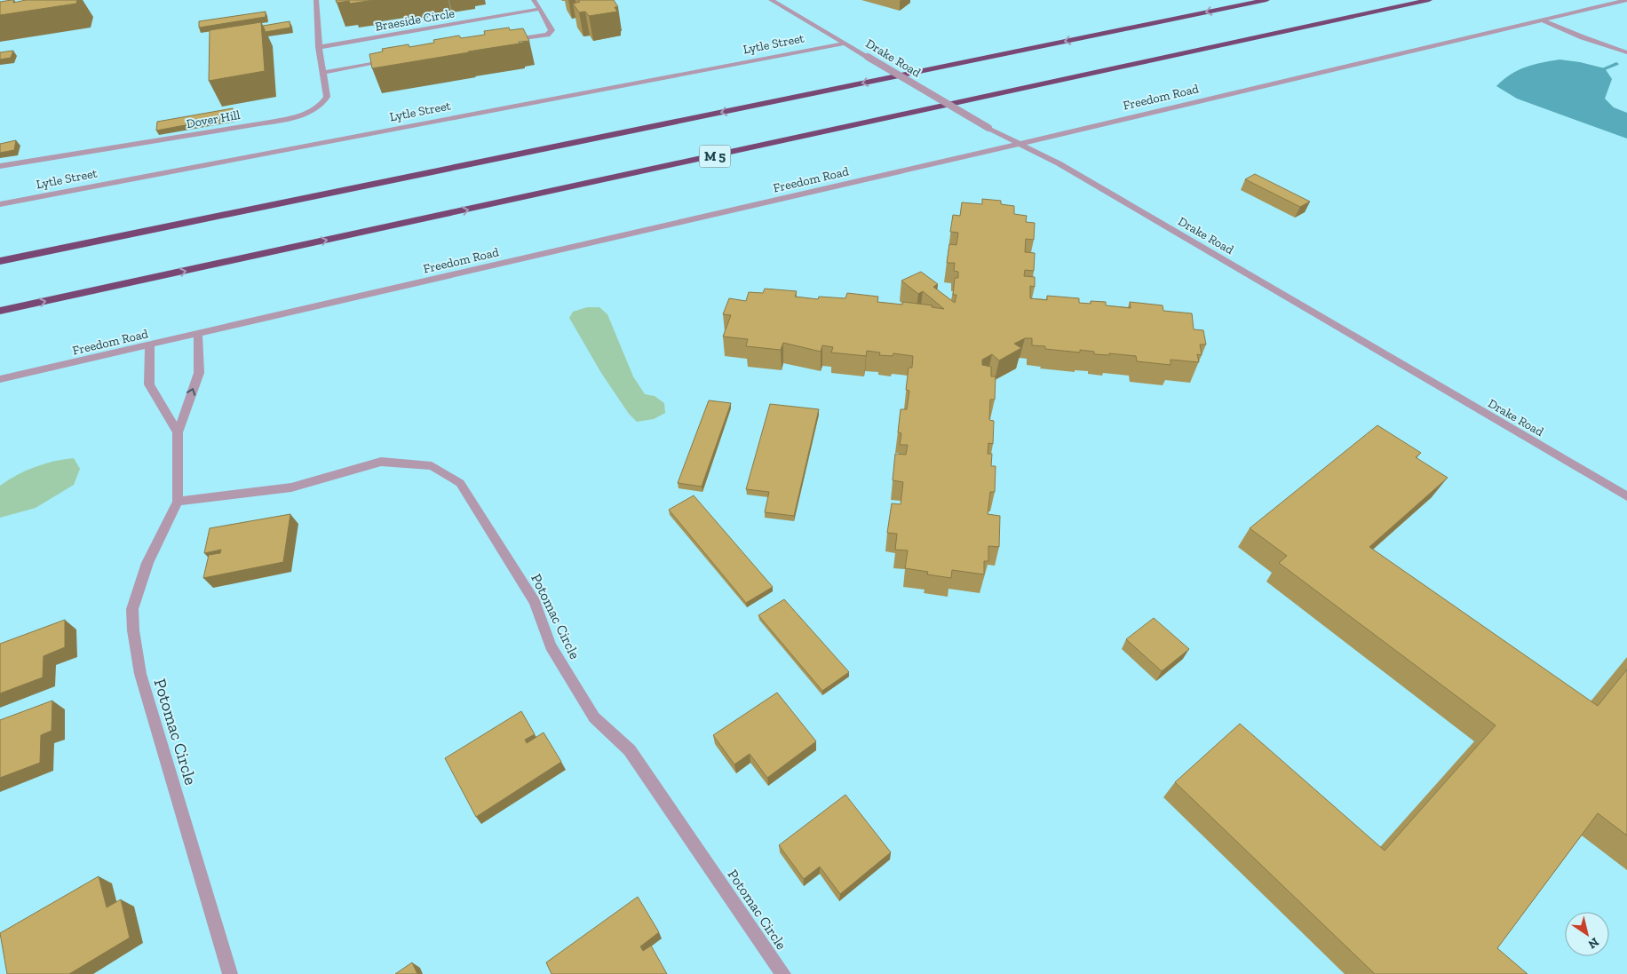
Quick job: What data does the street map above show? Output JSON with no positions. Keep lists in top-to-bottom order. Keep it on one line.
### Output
{"streets":{"highway":["M 5"],"street":["Braeside Circle","Lytle Street","Drake Road","Freedom Road","Dover Hill","Potomac Circle"]},"crossings":[["Braeside Circle","Dover Hill"],["Lytle Street","Drake Road"],["Drake Road","Freedom Road"],["Freedom Road","Potomac Circle"]],"north":"bottom right"}
